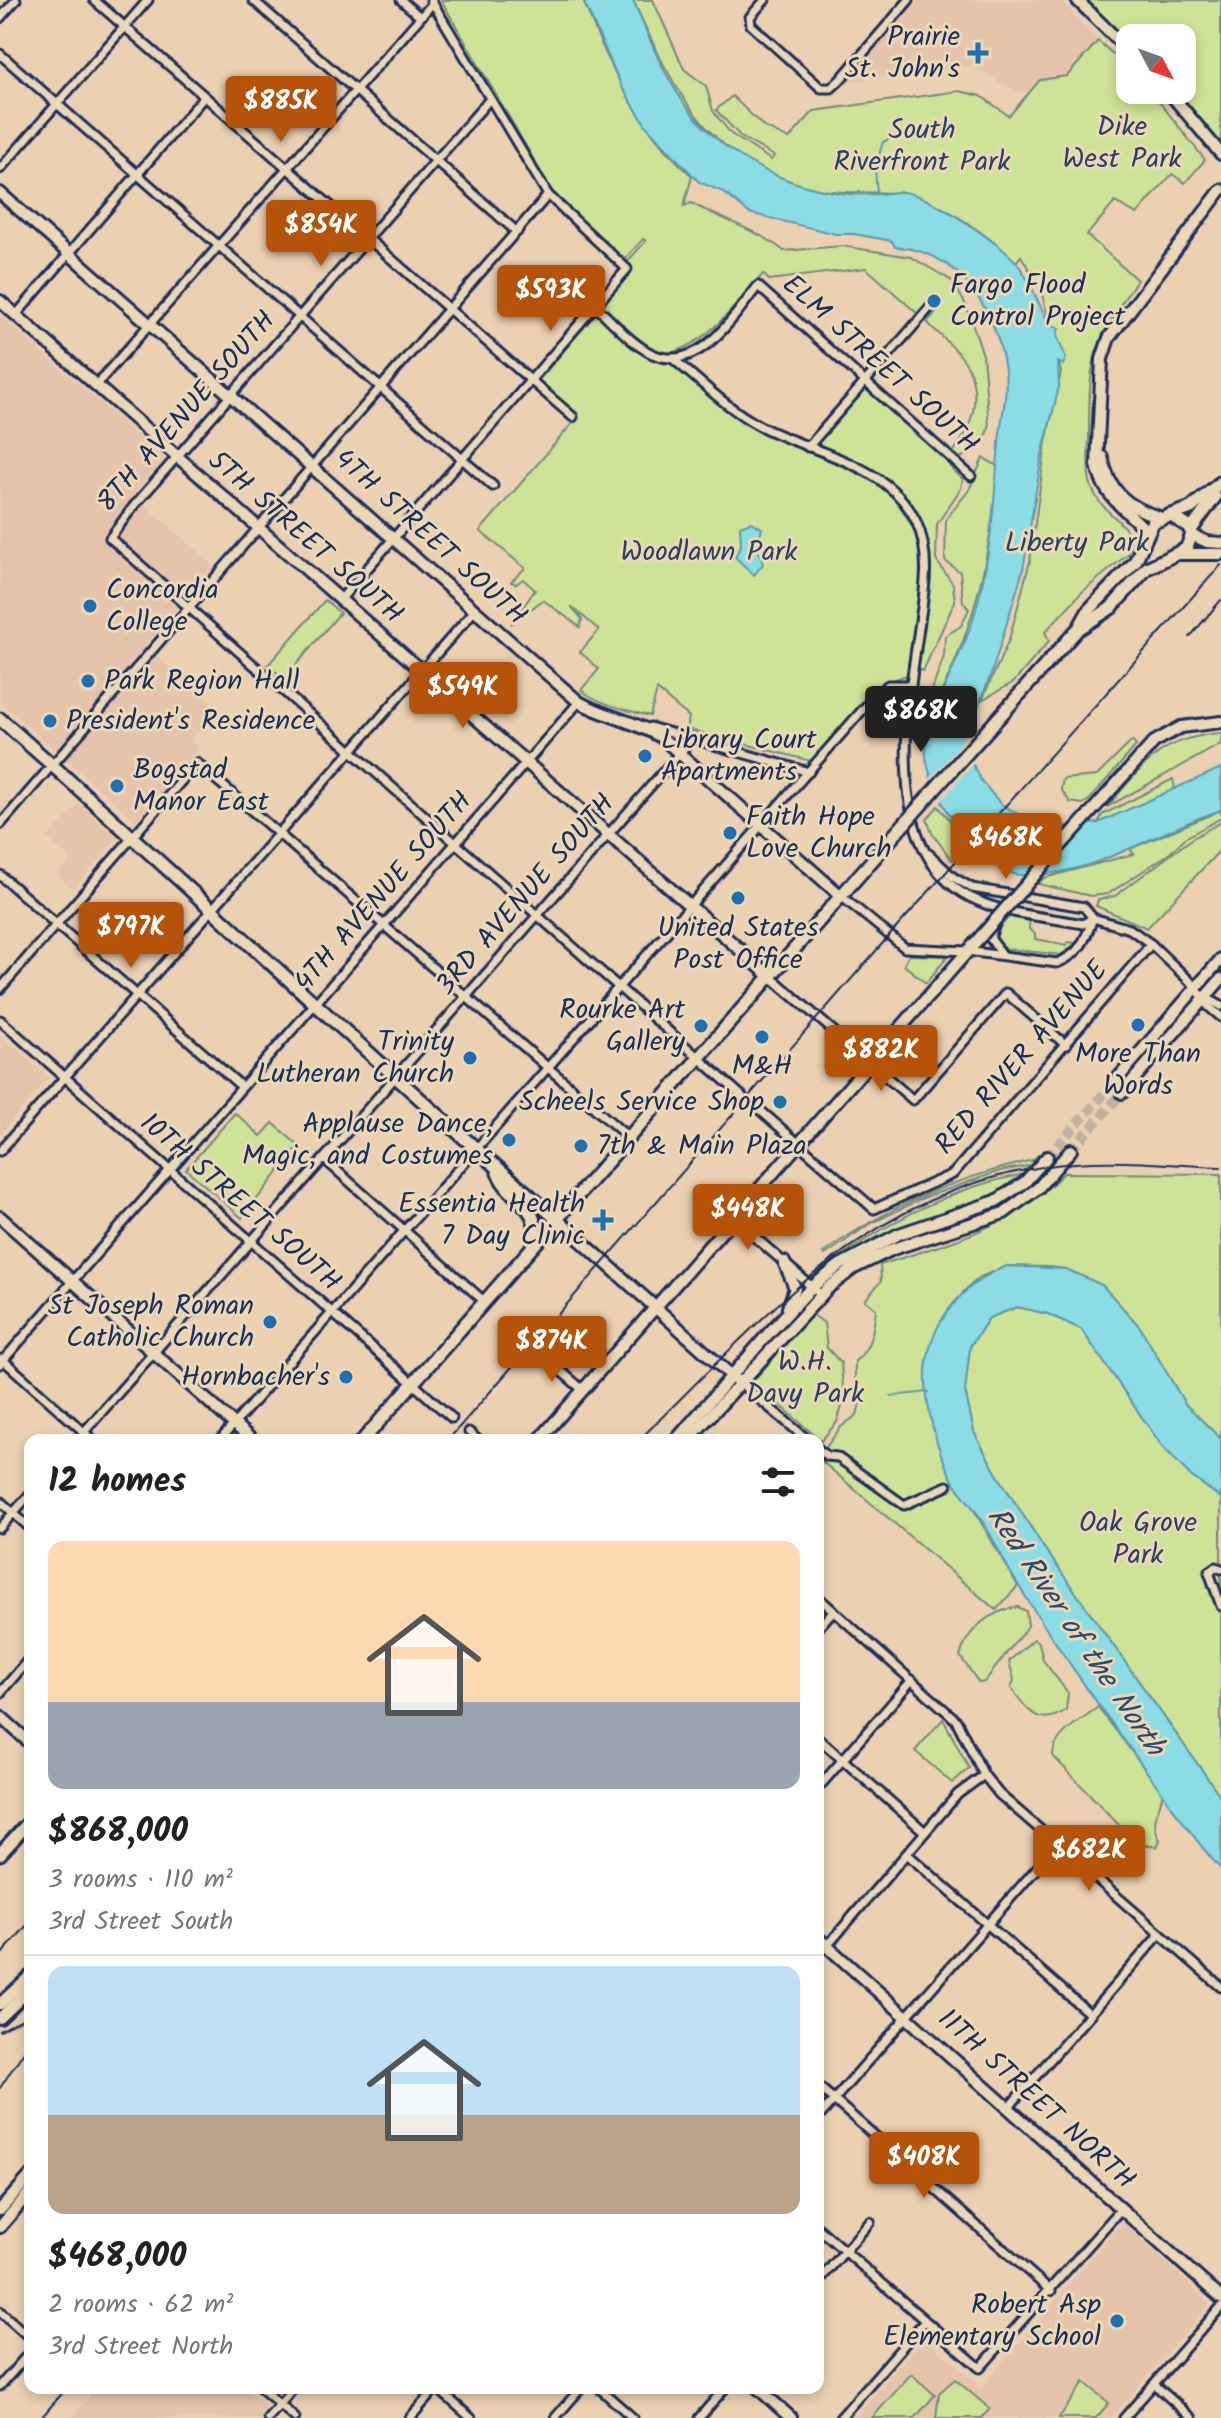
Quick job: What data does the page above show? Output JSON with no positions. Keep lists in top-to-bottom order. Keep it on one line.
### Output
{"streets":{"street":["ELM STREET SOUTH","8TH AVENUE SOUTH","5TH STREET SOUTH","4TH STREET SOUTH","4TH AVENUE SOUTH","3RD AVENUE SOUTH","RED RIVER AVENUE","10TH STREET SOUTH","11TH STREET NORTH"]},"crossings":[["8TH AVENUE SOUTH","5TH STREET SOUTH"],["8TH AVENUE SOUTH","4TH STREET SOUTH"],["5TH STREET SOUTH","4TH AVENUE SOUTH"],["5TH STREET SOUTH","3RD AVENUE SOUTH"],["5TH STREET SOUTH","RED RIVER AVENUE"],["4TH STREET SOUTH","4TH AVENUE SOUTH"],["4TH STREET SOUTH","3RD AVENUE SOUTH"],["4TH AVENUE SOUTH","10TH STREET SOUTH"],["3RD AVENUE SOUTH","10TH STREET SOUTH"]],"water":["Red River of the North"],"parks":["Dike West Park","South Riverfront Park","Liberty Park","Woodlawn Park","W.H. Davy Park","Oak Grove Park"],"places":{"health":["Prairie St. John's","Essentia Health 7 Day Clinic"],"other":["Fargo Flood Control Project","Concordia College","Park Region Hall","President's Residence","Library Court Apartments","Bogstad Manor East","Faith Hope Love Church","United States Post Office","More Than Words","Rourke Art Gallery","M&H","Trinity Lutheran Church","Scheels Service Shop","Applause Dance, Magic, and Costumes","7th & Main Plaza","St Joseph Roman Catholic Church","Hornbacher's","Robert Asp Elementary School"]},"north":"bottom right","page":{"price":["$885K","$854K","$593K","$549K","$868K","$468K","$797K","$882K","$448K","$874K","$682K","$408K"],"heading":"12 homes","list":[{"name":"$868,000","note":"3 rooms · 110 m² · 3rd Street South"},{"name":"$468,000","note":"2 rooms · 62 m² · 3rd Street North"}]}}
